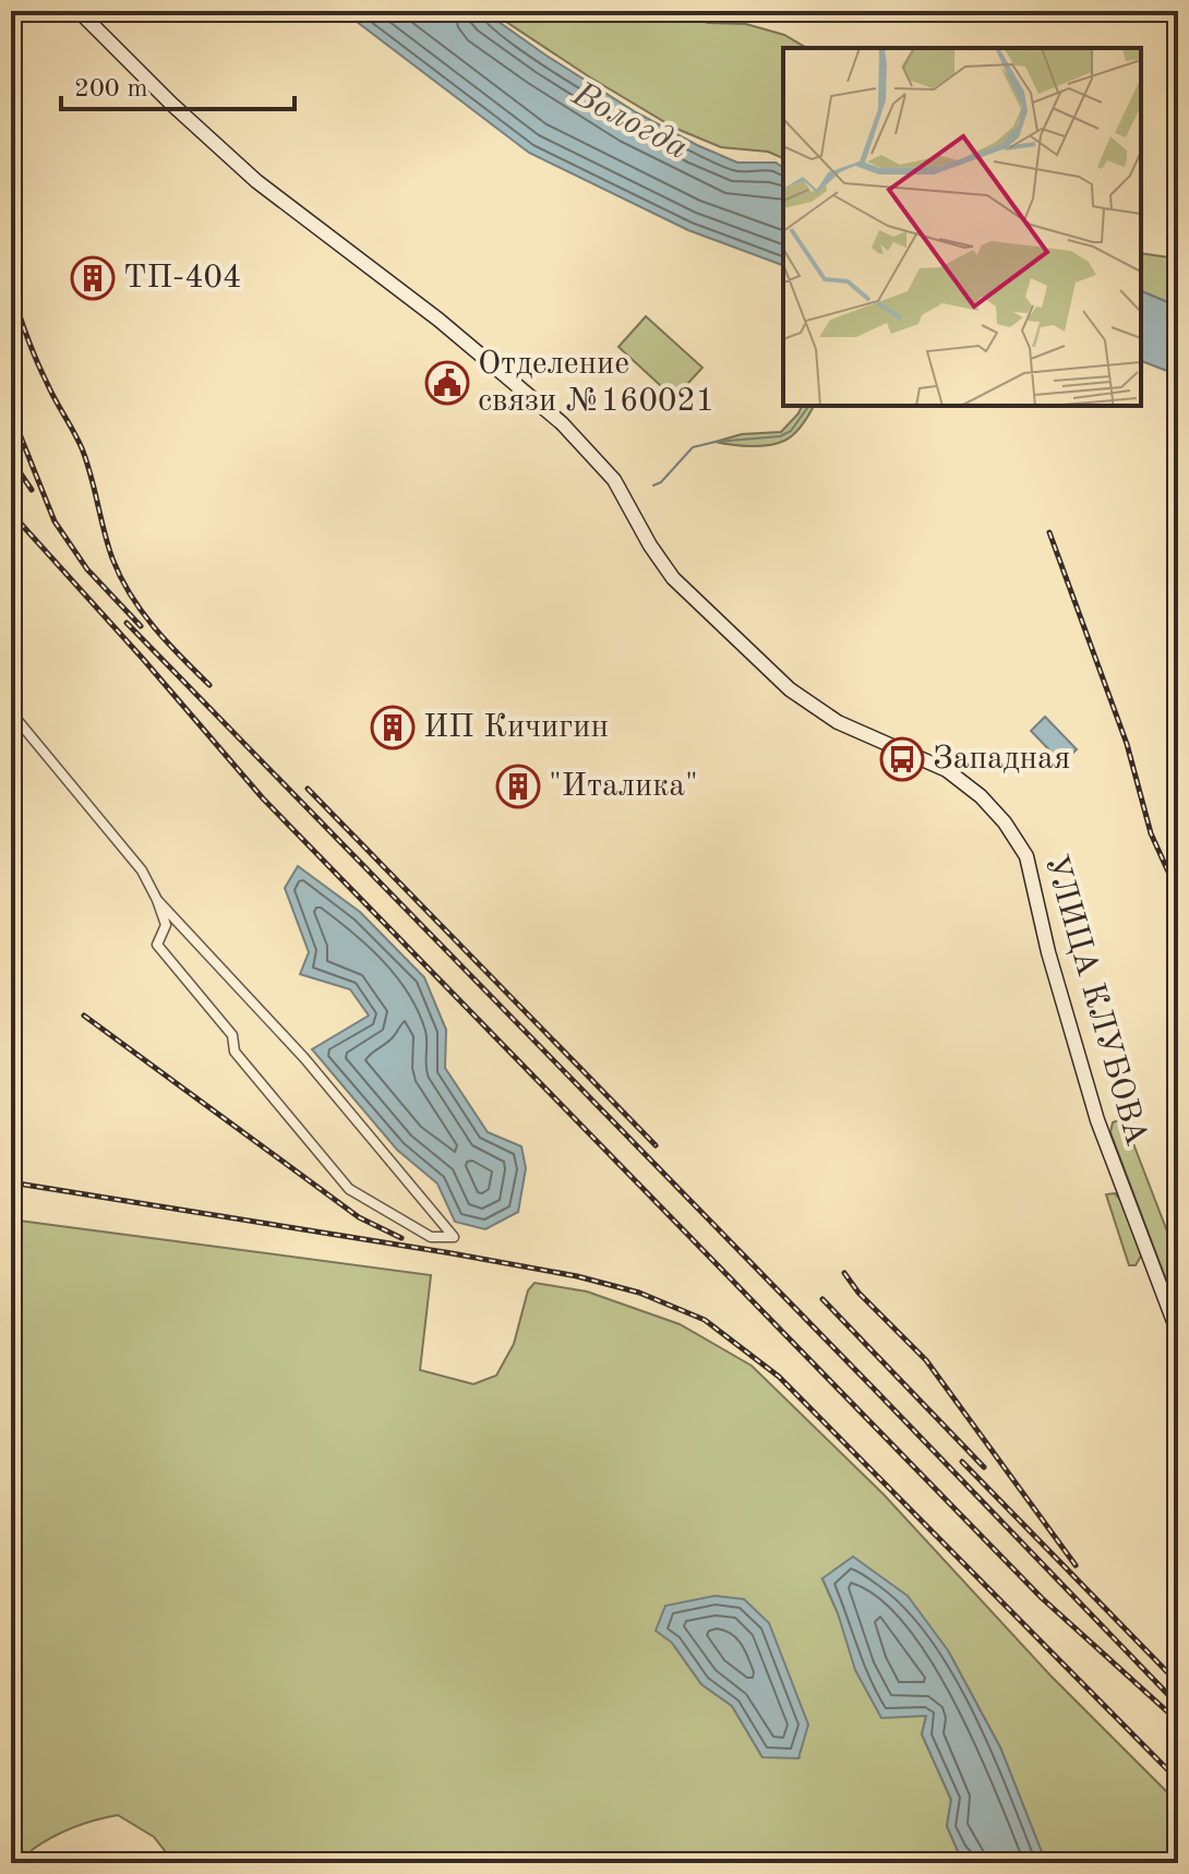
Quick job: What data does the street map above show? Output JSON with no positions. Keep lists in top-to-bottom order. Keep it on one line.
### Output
{"streets":{"main road":["УЛИЦА КЛУБОВА"]},"water":["Вологда"],"places":{"building":["ТП-404","ИП Кичигин","\"Италика\""],"public building":["Отделение связи №160021"],"bus stop":["Западная"]},"scale_bar":"200 m"}
